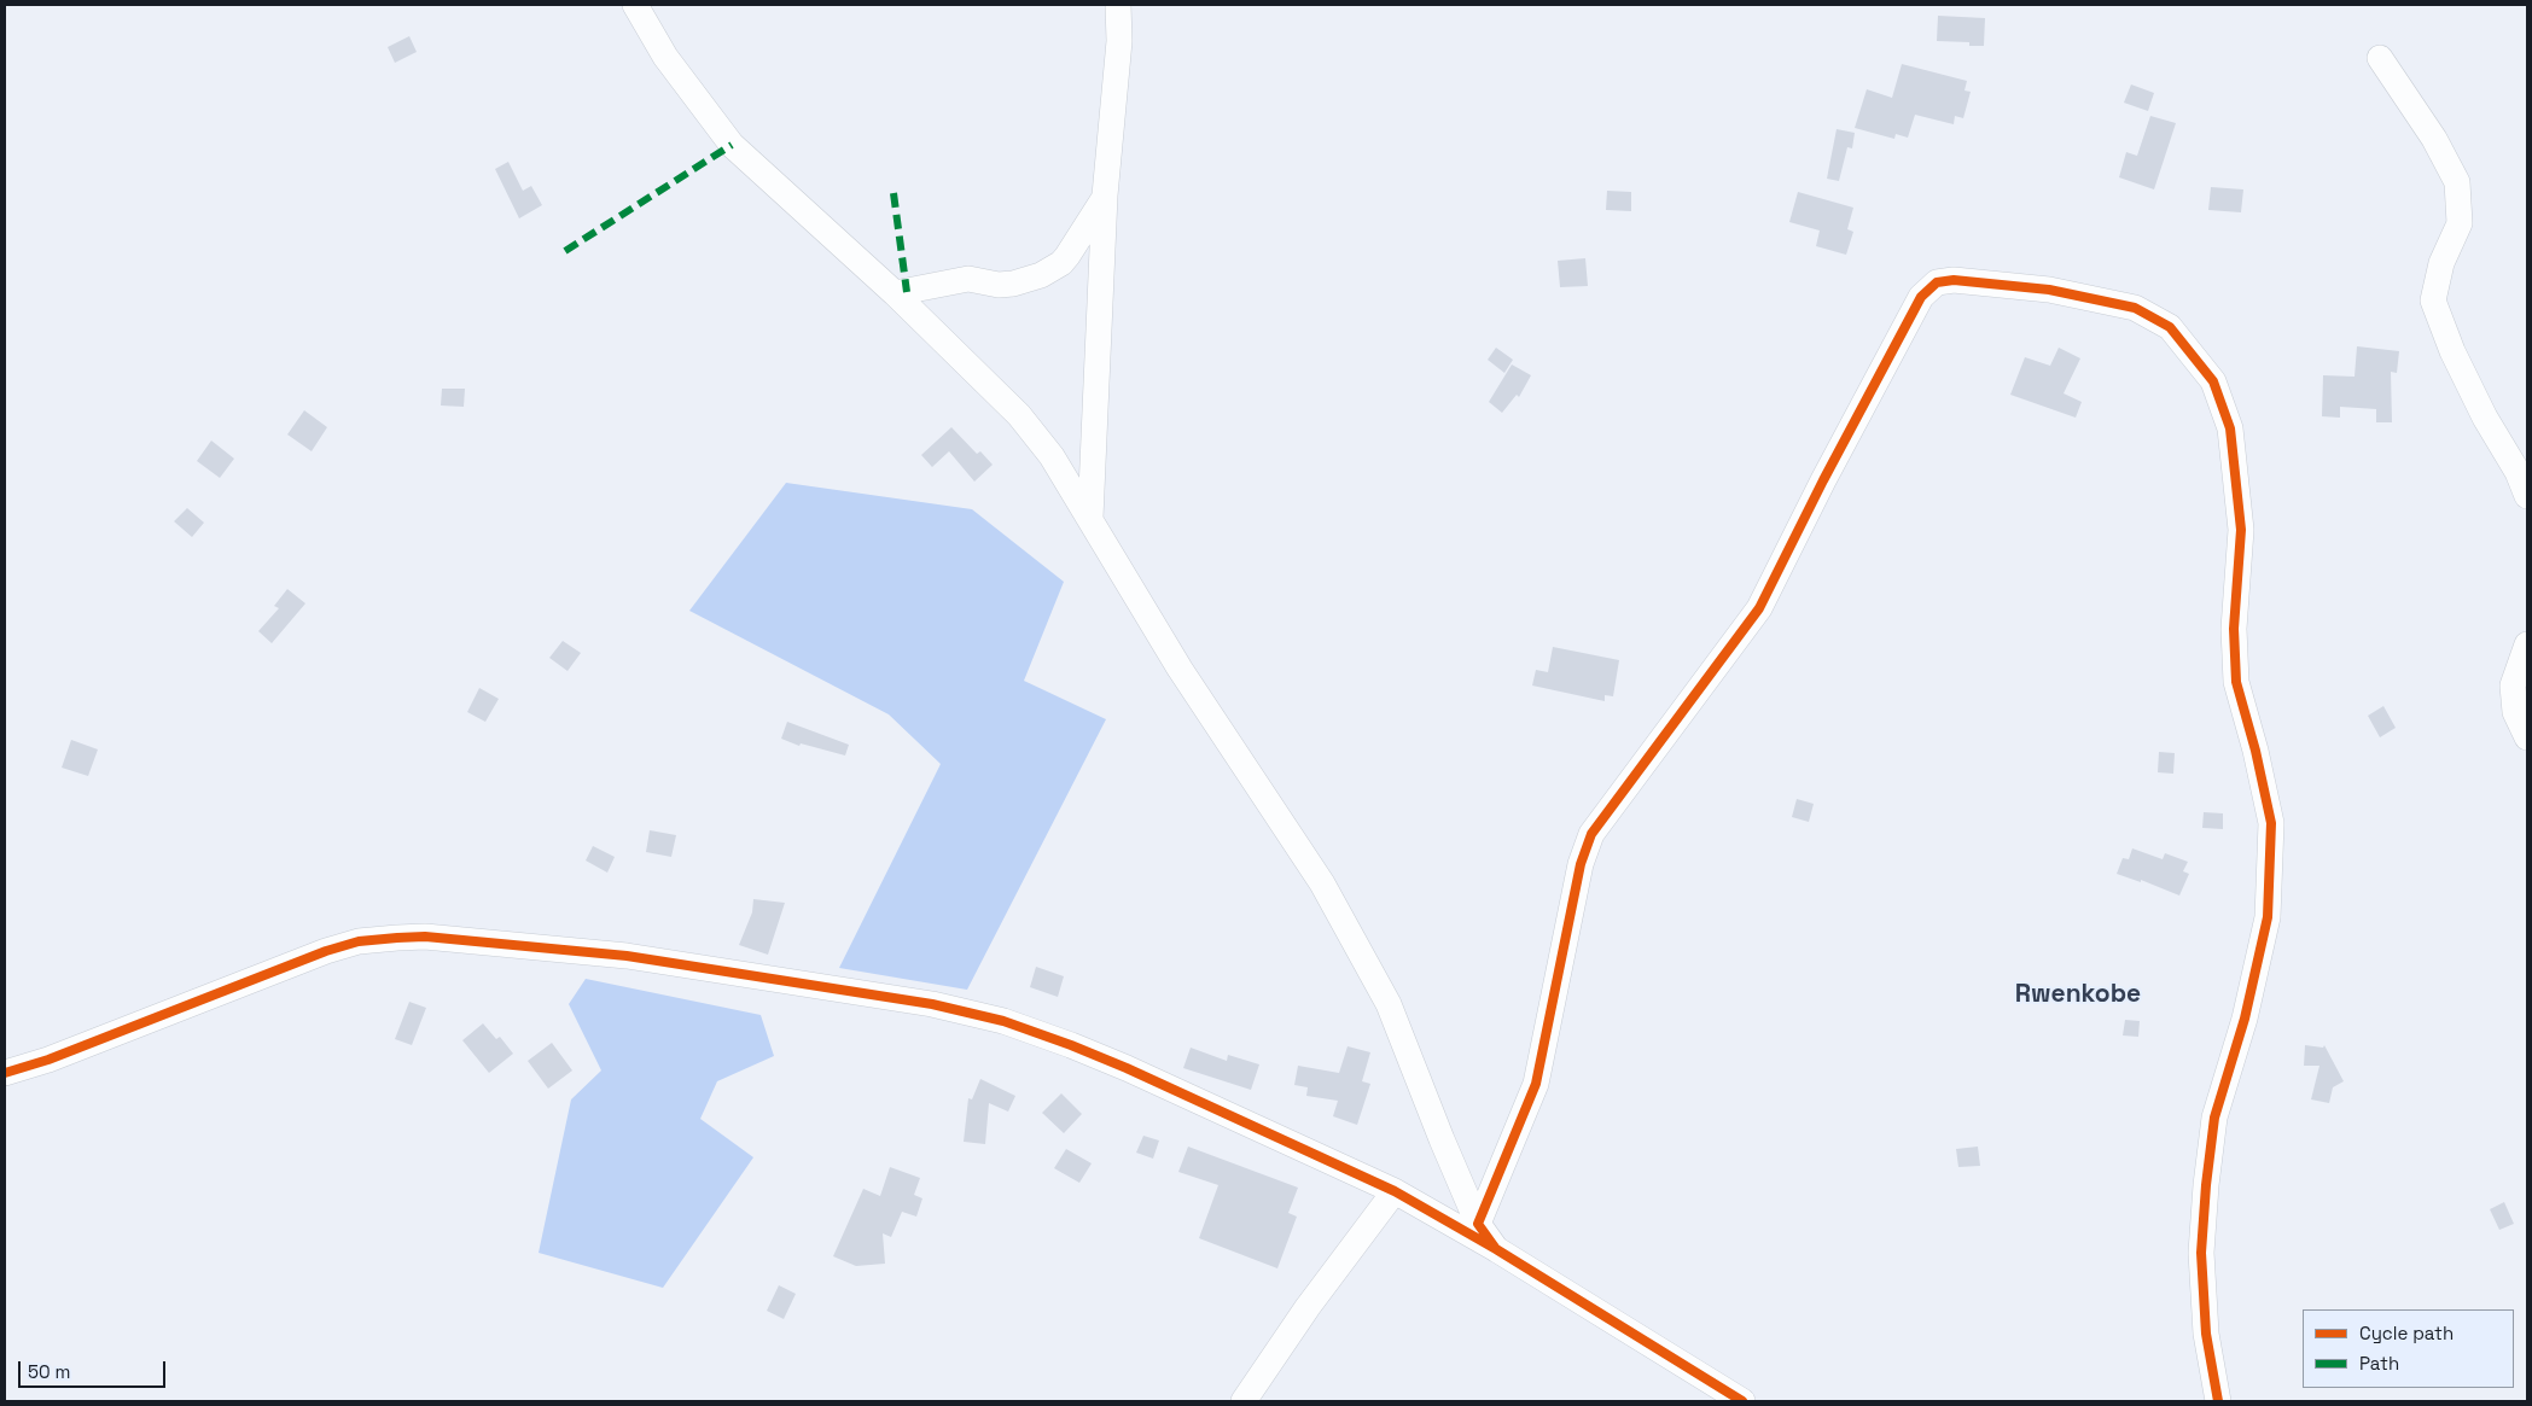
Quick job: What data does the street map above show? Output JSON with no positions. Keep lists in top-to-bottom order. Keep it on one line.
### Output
{"districts":["Rwenkobe"],"legend":["Cycle path","Path"],"scale_bar":"50 m"}
